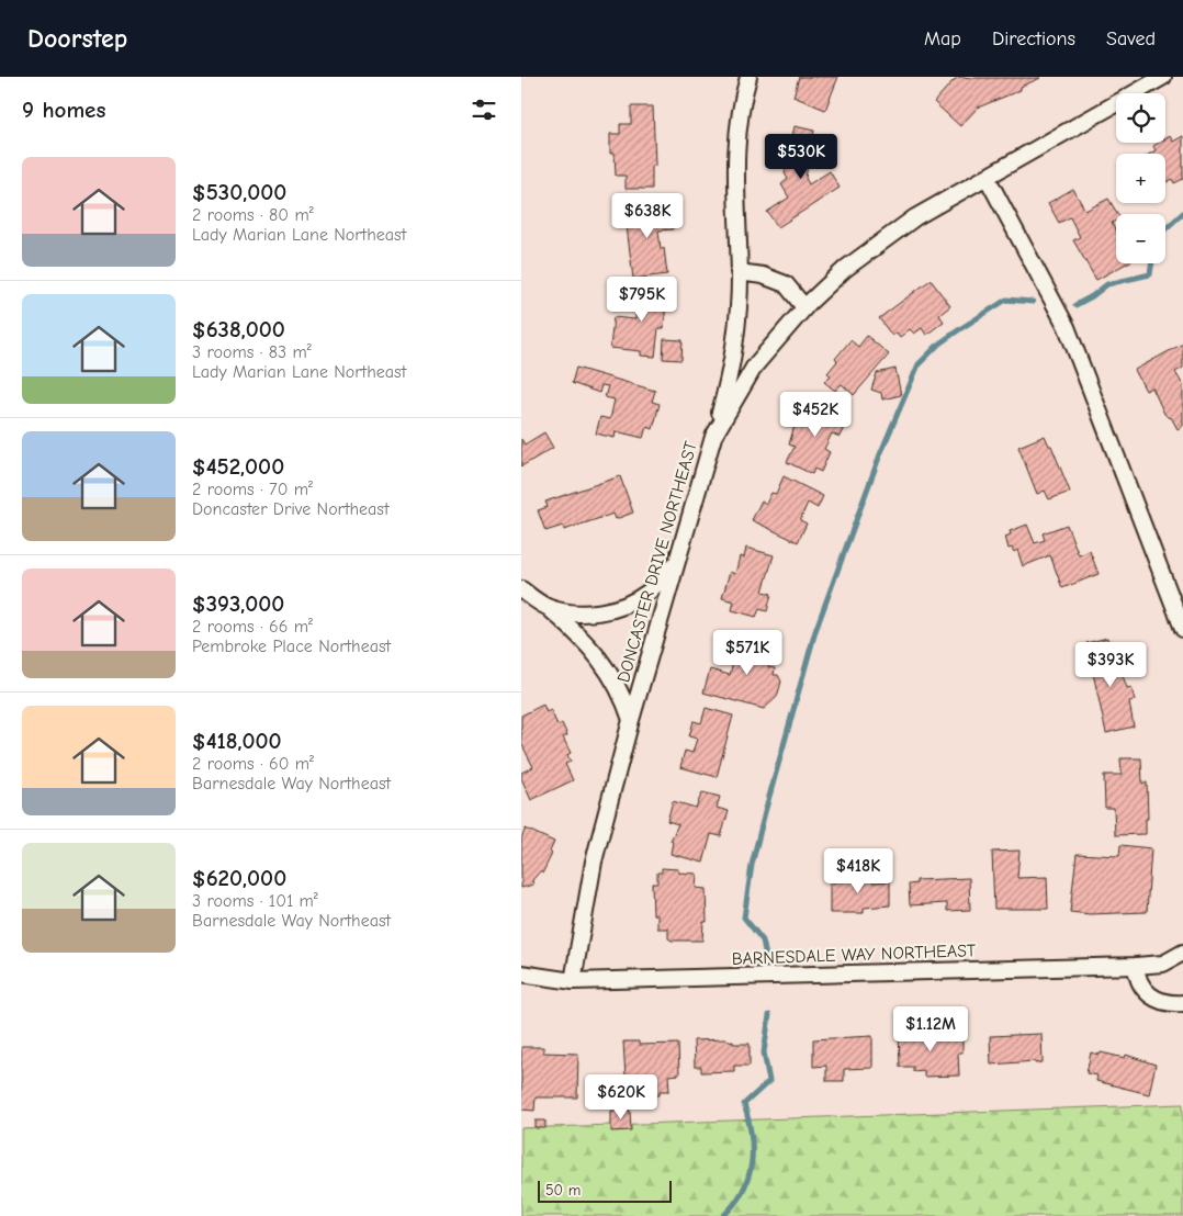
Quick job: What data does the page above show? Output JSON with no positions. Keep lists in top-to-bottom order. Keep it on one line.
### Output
{"streets":{"street":["DONCASTER DRIVE NORTHEAST","BARNESDALE WAY NORTHEAST"]},"crossings":[["DONCASTER DRIVE NORTHEAST","BARNESDALE WAY NORTHEAST"]],"scale_bar":"50 m","page":{"header":"Doorstep","nav":["Map","Directions","Saved"],"heading":"9 homes","map_buttons":["+","−"],"price":["$530K","$638K","$795K","$452K","$571K","$393K","$418K","$1.12M","$620K"],"list":[{"name":"$530,000","note":"2 rooms · 80 m² · Lady Marian Lane Northeast"},{"name":"$638,000","note":"3 rooms · 83 m² · Lady Marian Lane Northeast"},{"name":"$452,000","note":"2 rooms · 70 m² · Doncaster Drive Northeast"},{"name":"$393,000","note":"2 rooms · 66 m² · Pembroke Place Northeast"},{"name":"$418,000","note":"2 rooms · 60 m² · Barnesdale Way Northeast"},{"name":"$620,000","note":"3 rooms · 101 m² · Barnesdale Way Northeast"}],"scale":"50 m"}}
